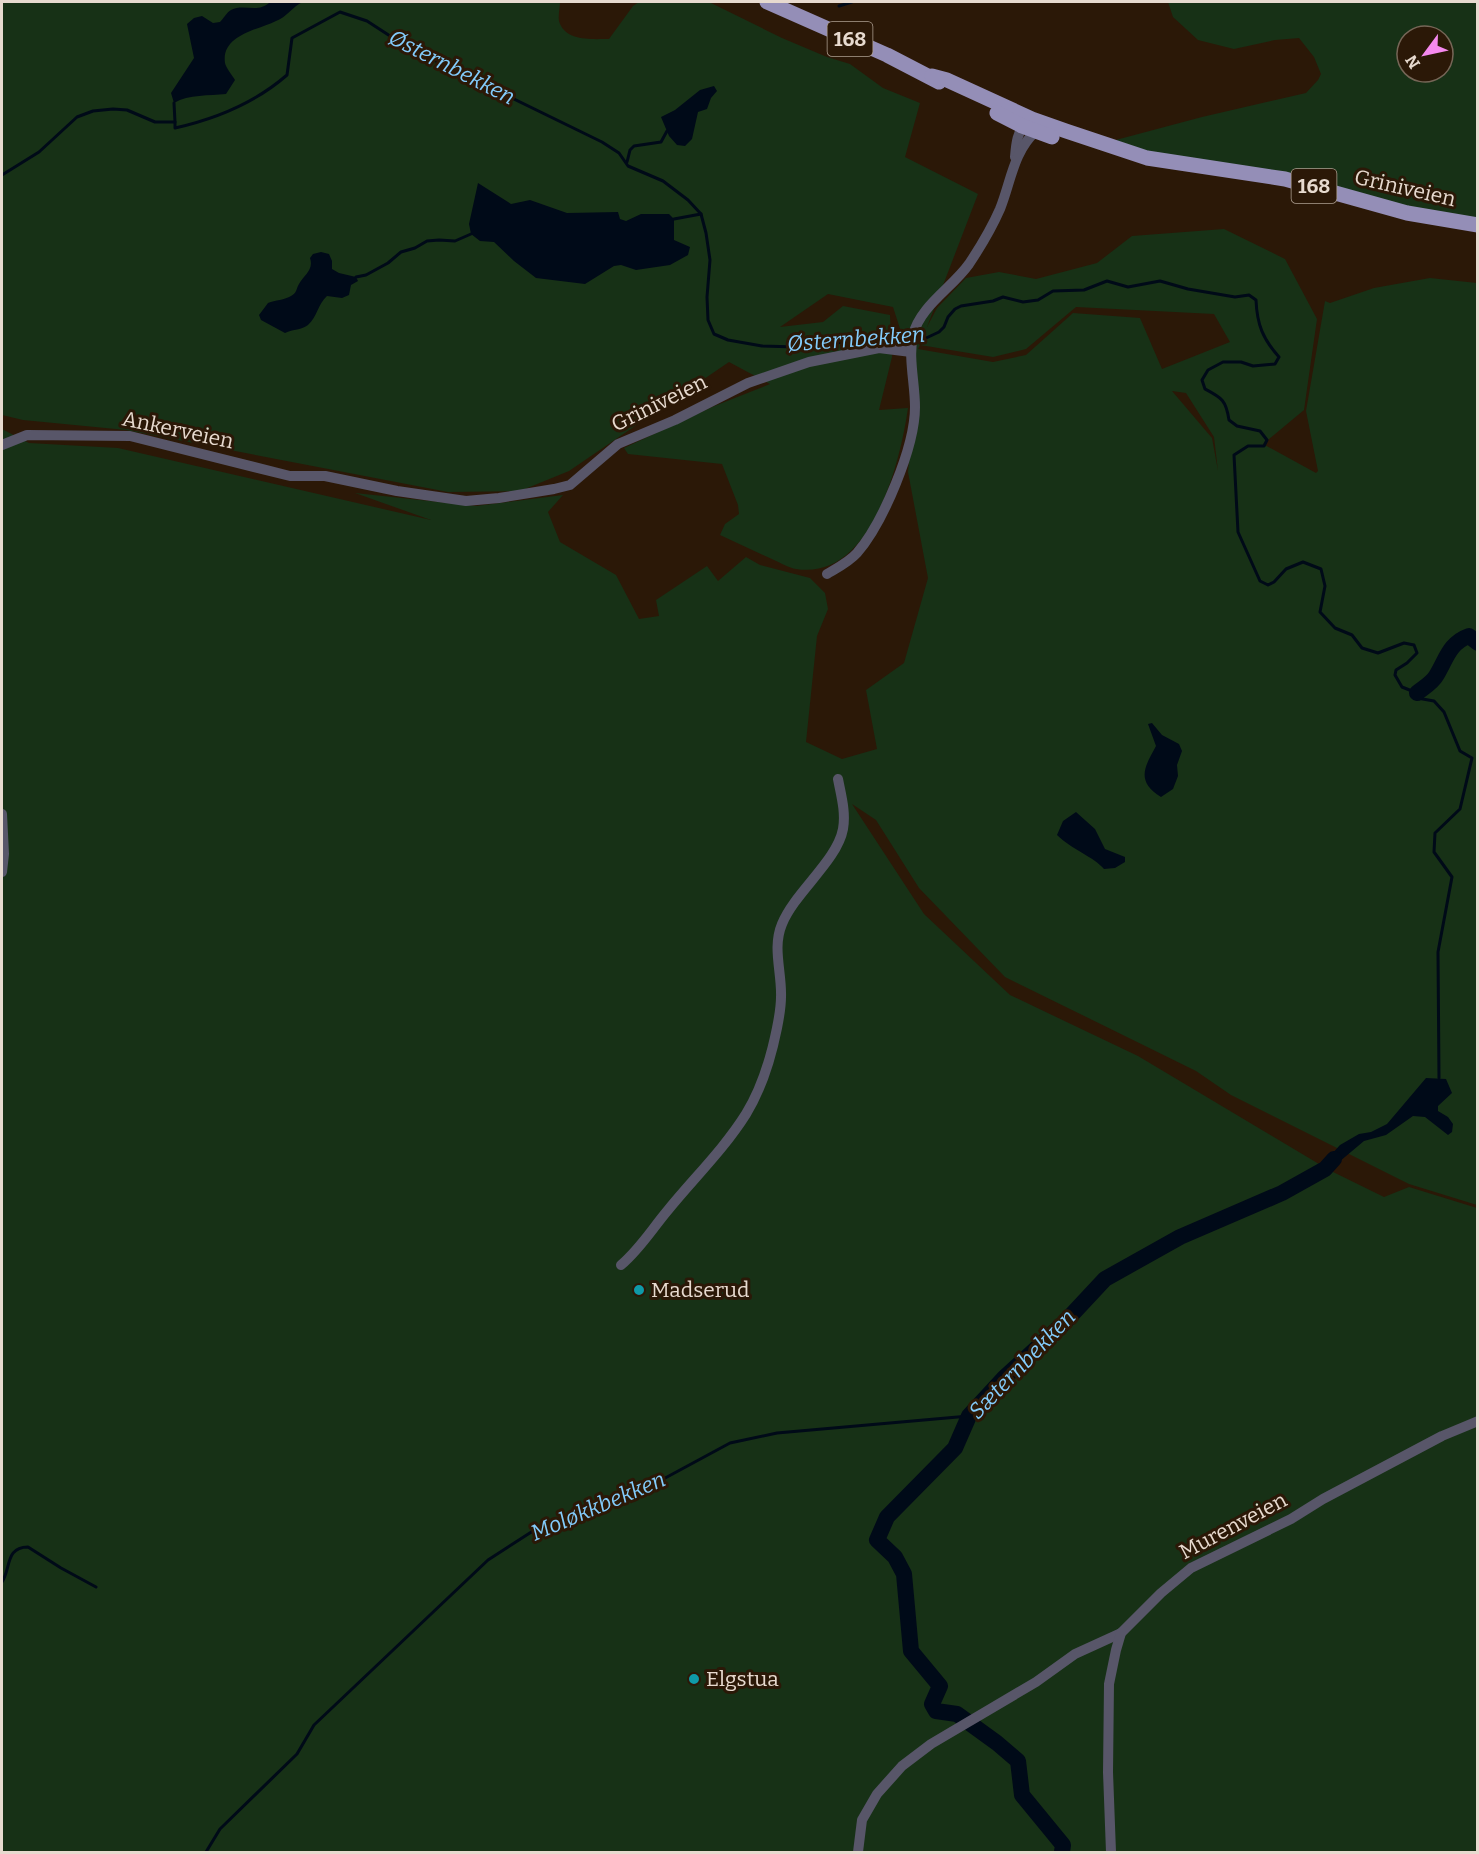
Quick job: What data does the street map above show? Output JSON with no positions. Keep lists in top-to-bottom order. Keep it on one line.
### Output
{"streets":{"main road":["168","Griniveien"],"street":["Ankerveien","Murenveien"]},"crossings":[["Griniveien","Ankerveien"]],"water":["Østernbekken","Sæternbekken","Moløkkbekken"],"places":["Madserud","Elgstua"],"north":"bottom left"}
